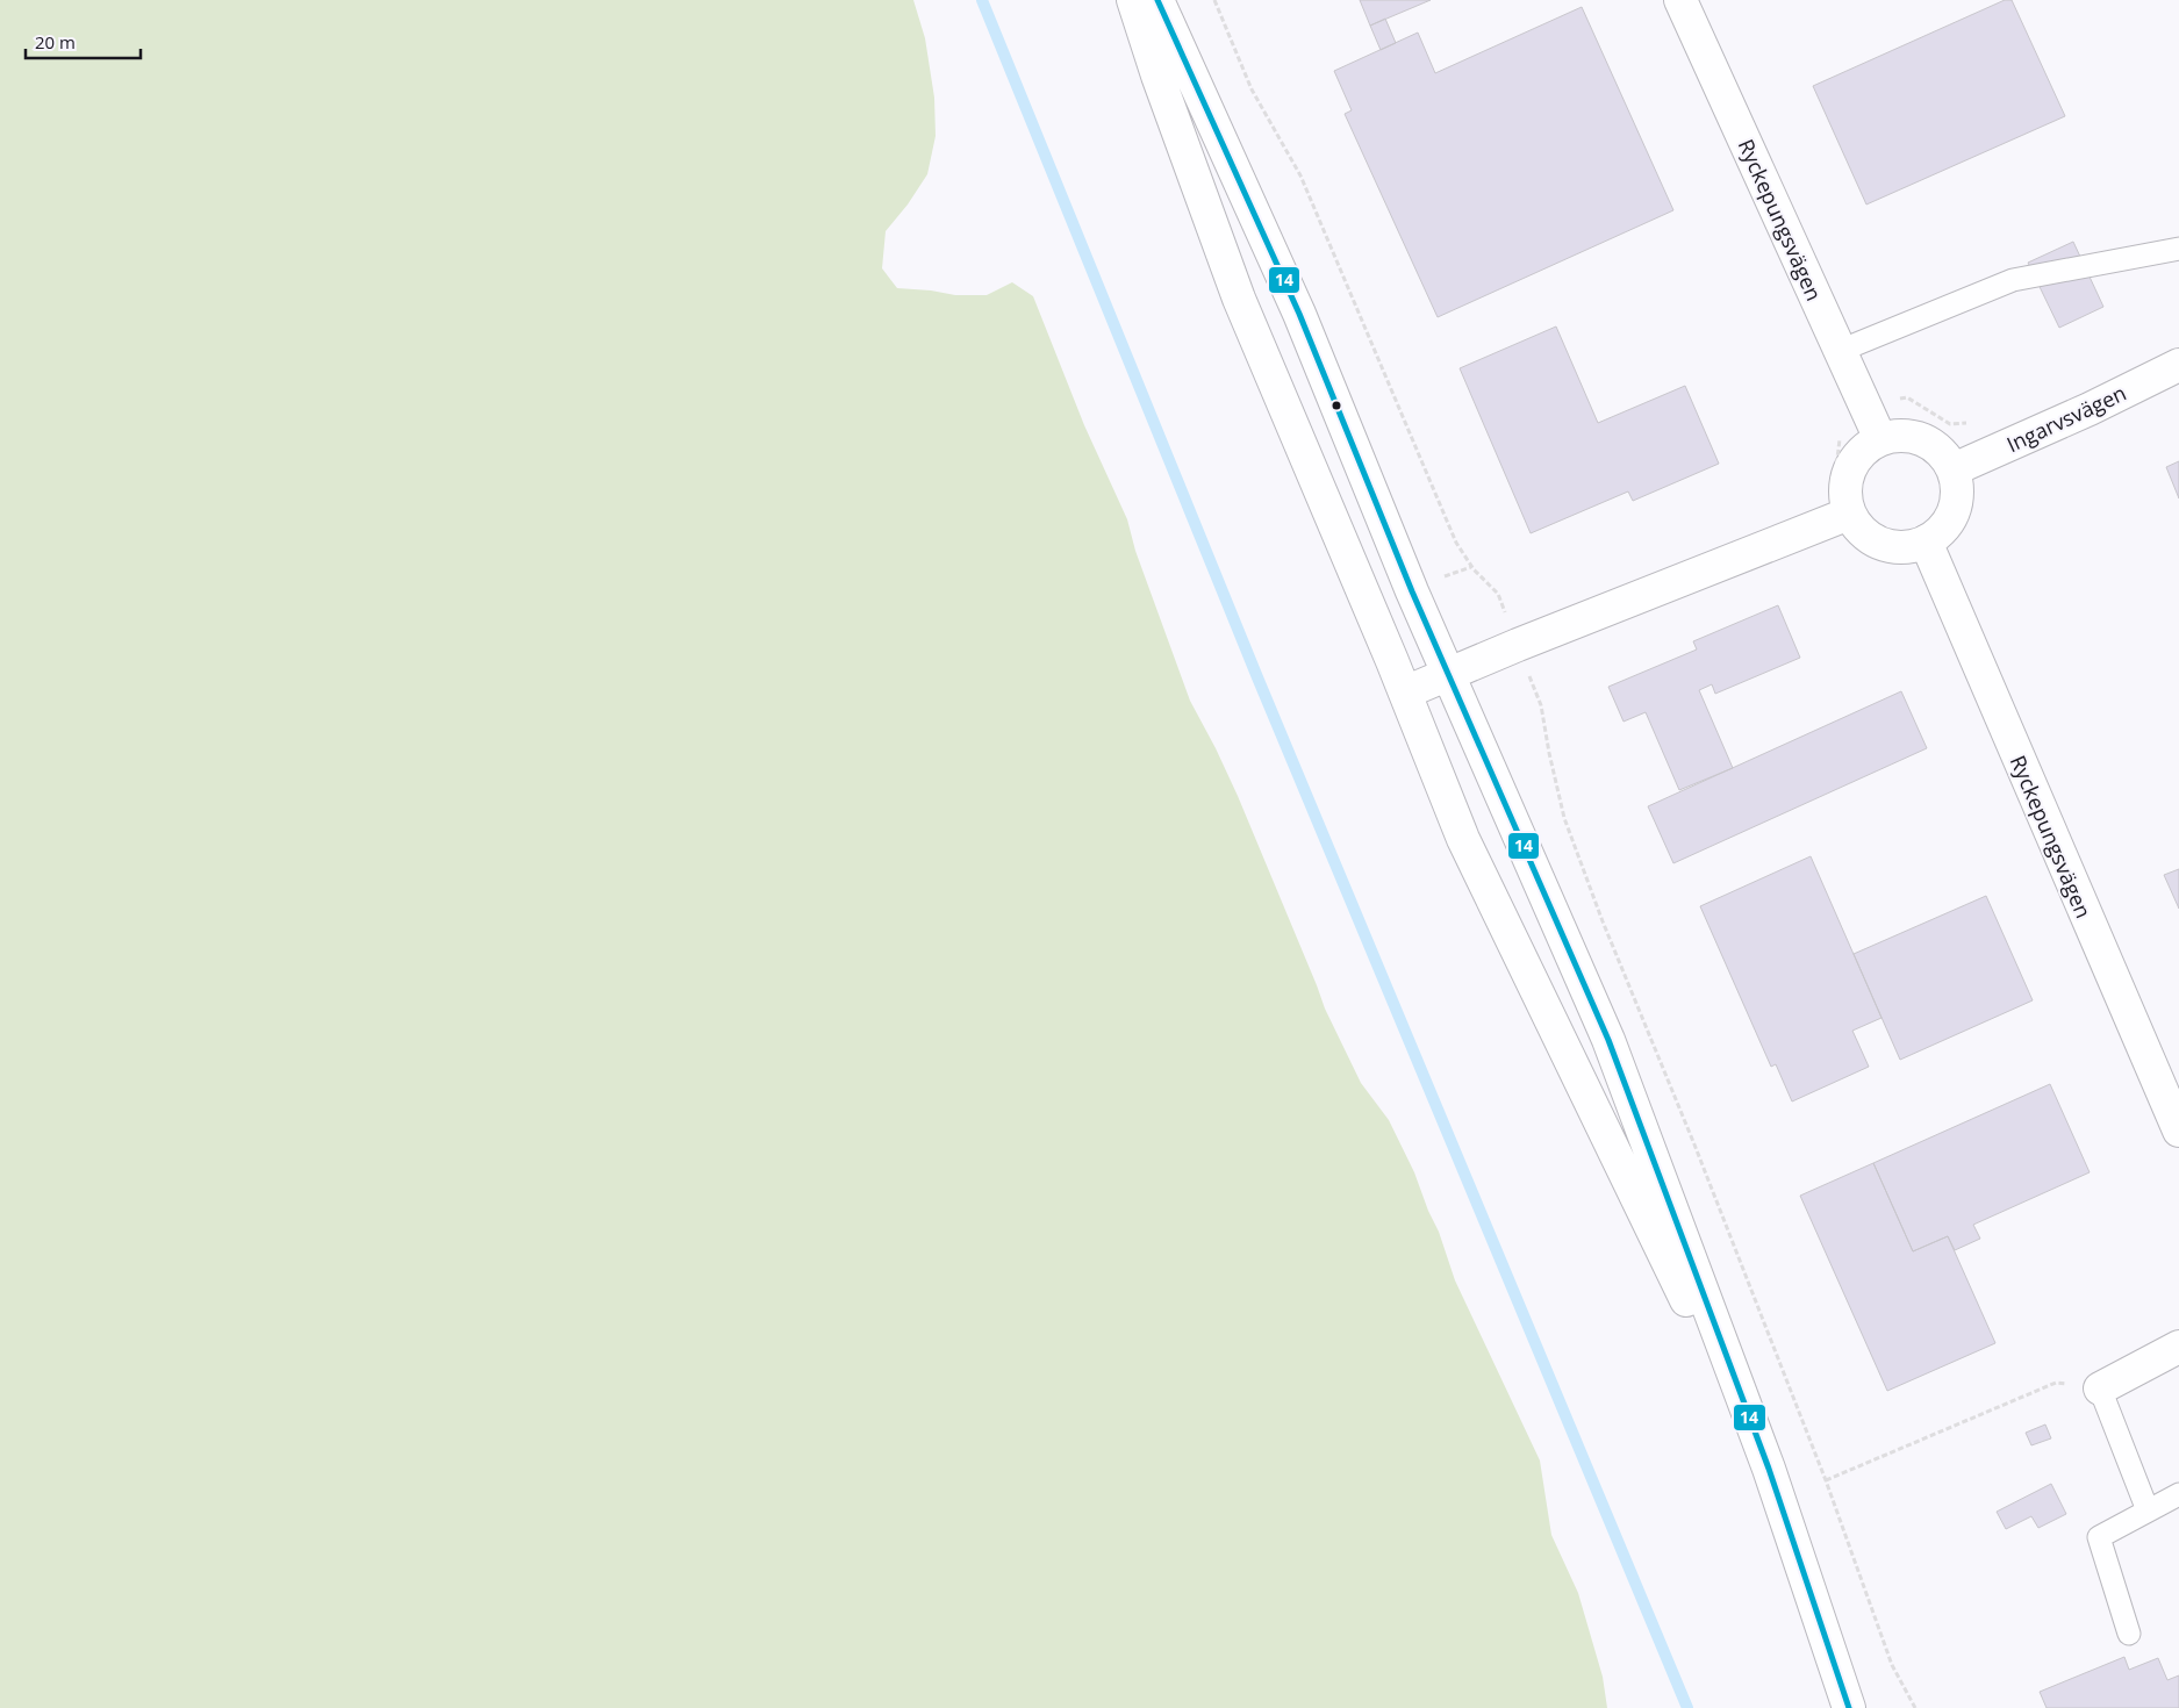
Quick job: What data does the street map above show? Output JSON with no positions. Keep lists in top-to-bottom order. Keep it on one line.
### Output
{"streets":{"main road":["Ryckepungsvägen","Ingarvsvägen"]},"crossings":[["Ryckepungsvägen","Ingarvsvägen"]],"lines":["transit line 14"],"scale_bar":"20 m"}
